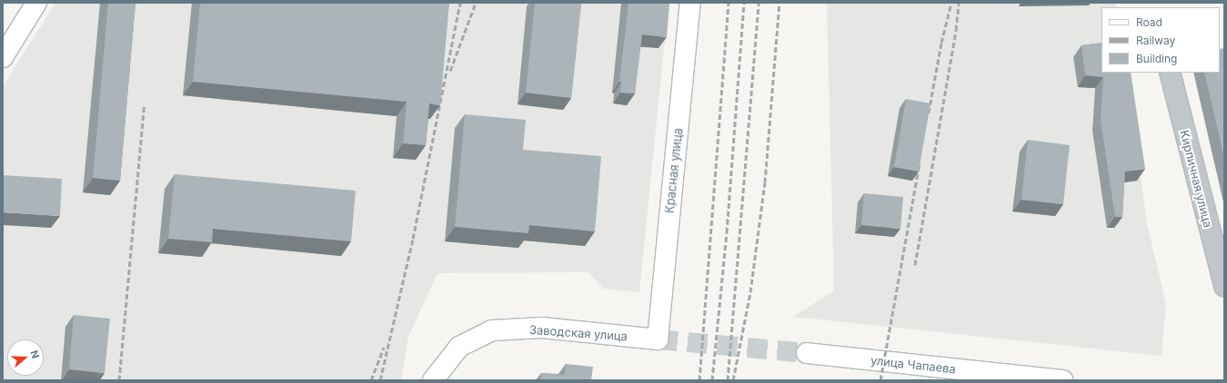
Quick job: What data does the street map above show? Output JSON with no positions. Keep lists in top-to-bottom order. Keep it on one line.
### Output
{"streets":{"main road":["Красная улица","Заводская улица","улица Чапаева"],"street":["Кирпичная улица"]},"crossings":[["Красная улица","Заводская улица"]],"legend":["Road","Railway","Building"],"north":"right"}
